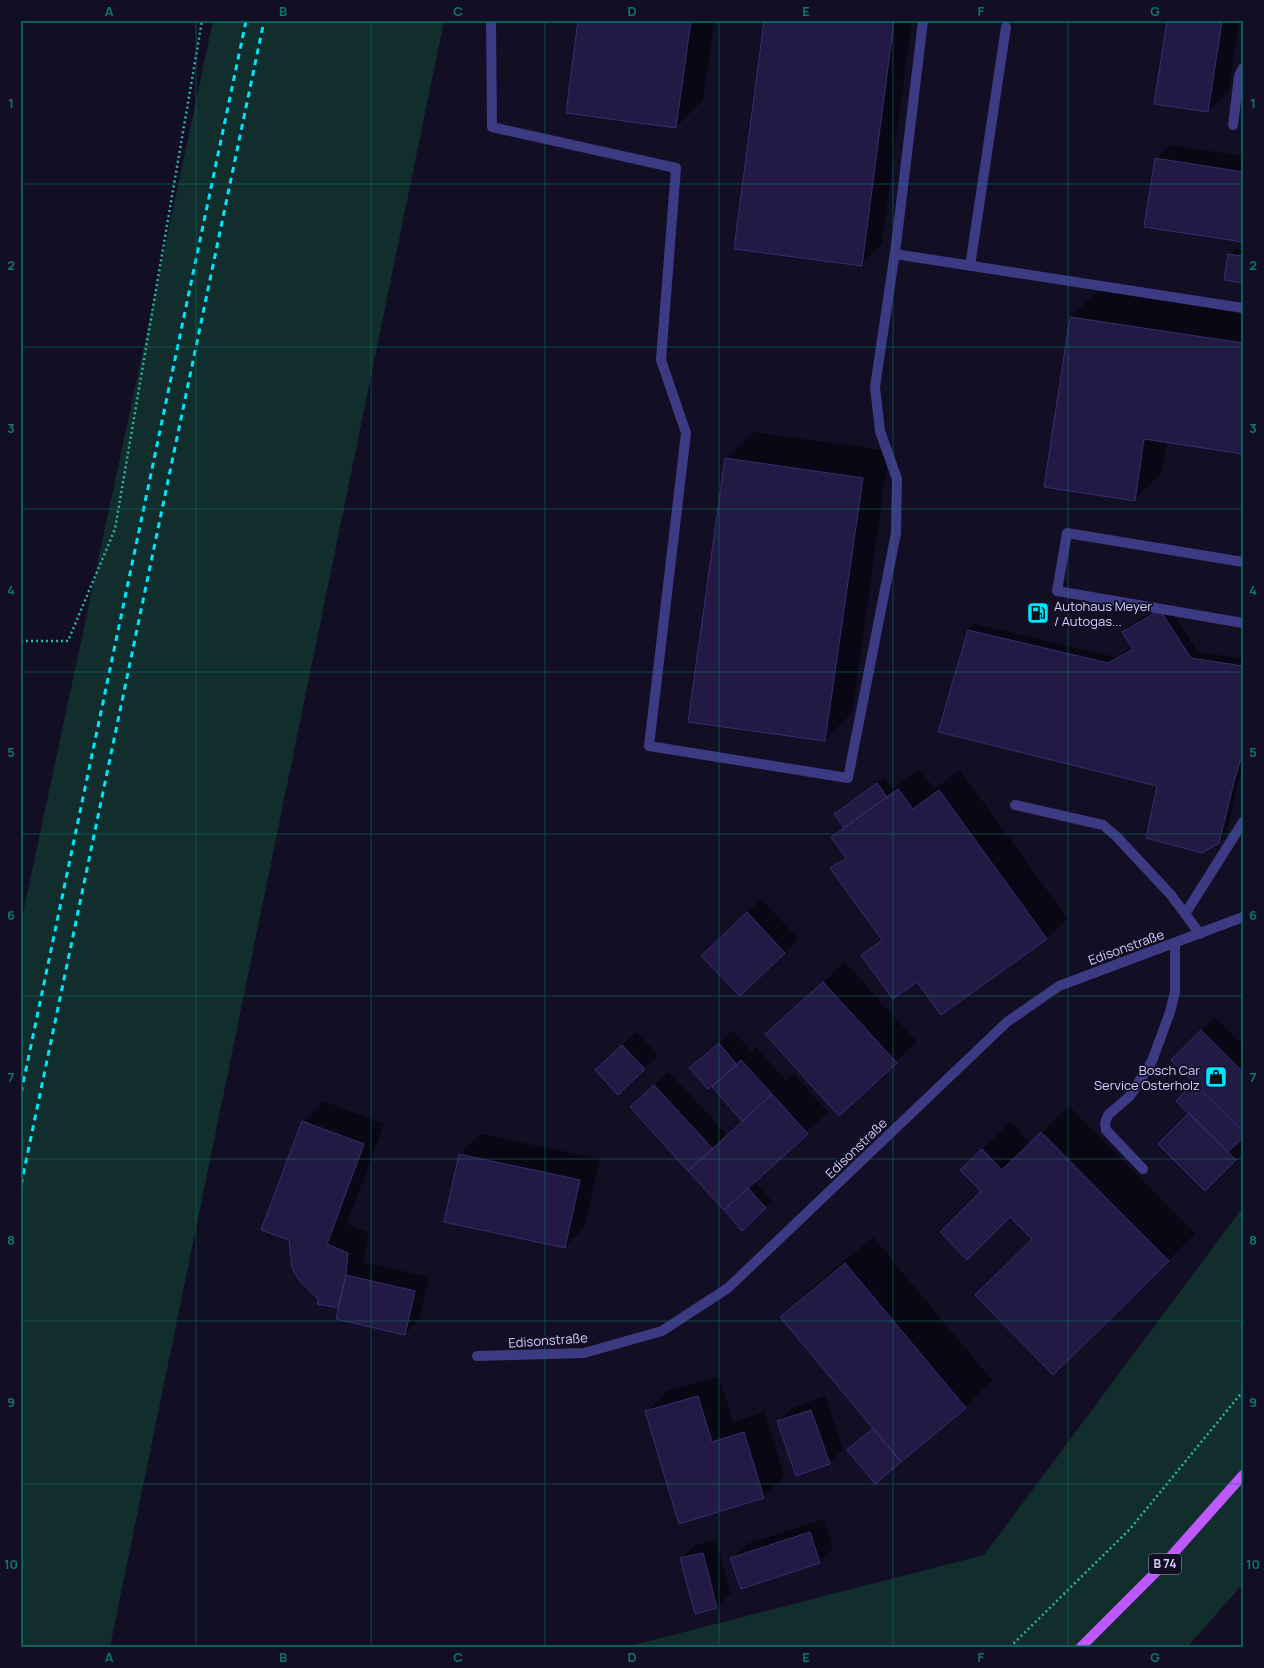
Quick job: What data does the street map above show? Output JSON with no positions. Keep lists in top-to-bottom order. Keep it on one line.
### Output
{"streets":{"main road":["B 74"],"street":["Edisonstraße"]},"places":{"fuel station":["Autohaus Meyer / Autogas..."],"shop":["Bosch Car Service Osterholz"]},"grid":{"columns":["A","B","C","D","E","F","G"],"rows":["1","2","3","4","5","6","7","8","9","10"]}}
